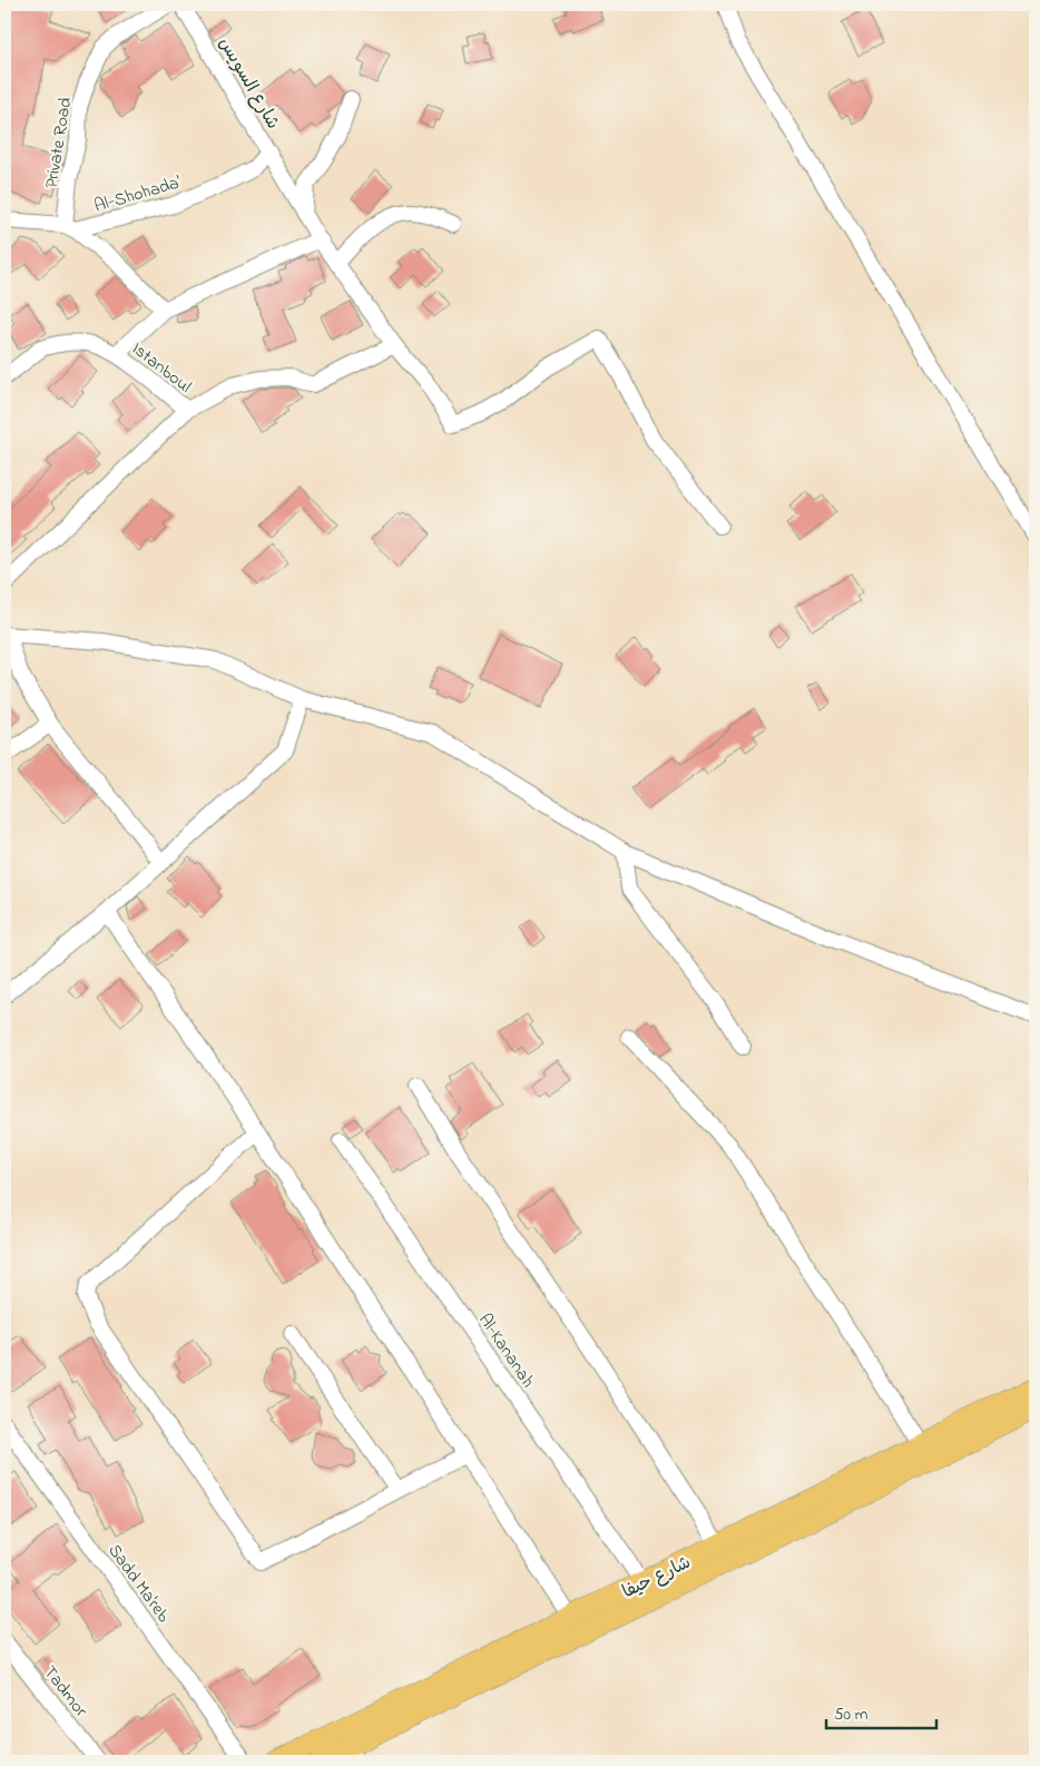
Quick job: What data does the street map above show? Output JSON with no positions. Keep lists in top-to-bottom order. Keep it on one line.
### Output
{"streets":{"main road":["شارع حيفا"],"street":["شارع السويس","Private Road","Al-Shohada'","Istanboul","Al-Kananah","Sadd Ma'reb","Tadmor"]},"crossings":[["شارع السويس","Al-Shohada'"],["شارع السويس","Istanboul"],["Private Road","Al-Shohada'"],["Al-Kananah","شارع حيفا"]],"scale_bar":"50 m"}
